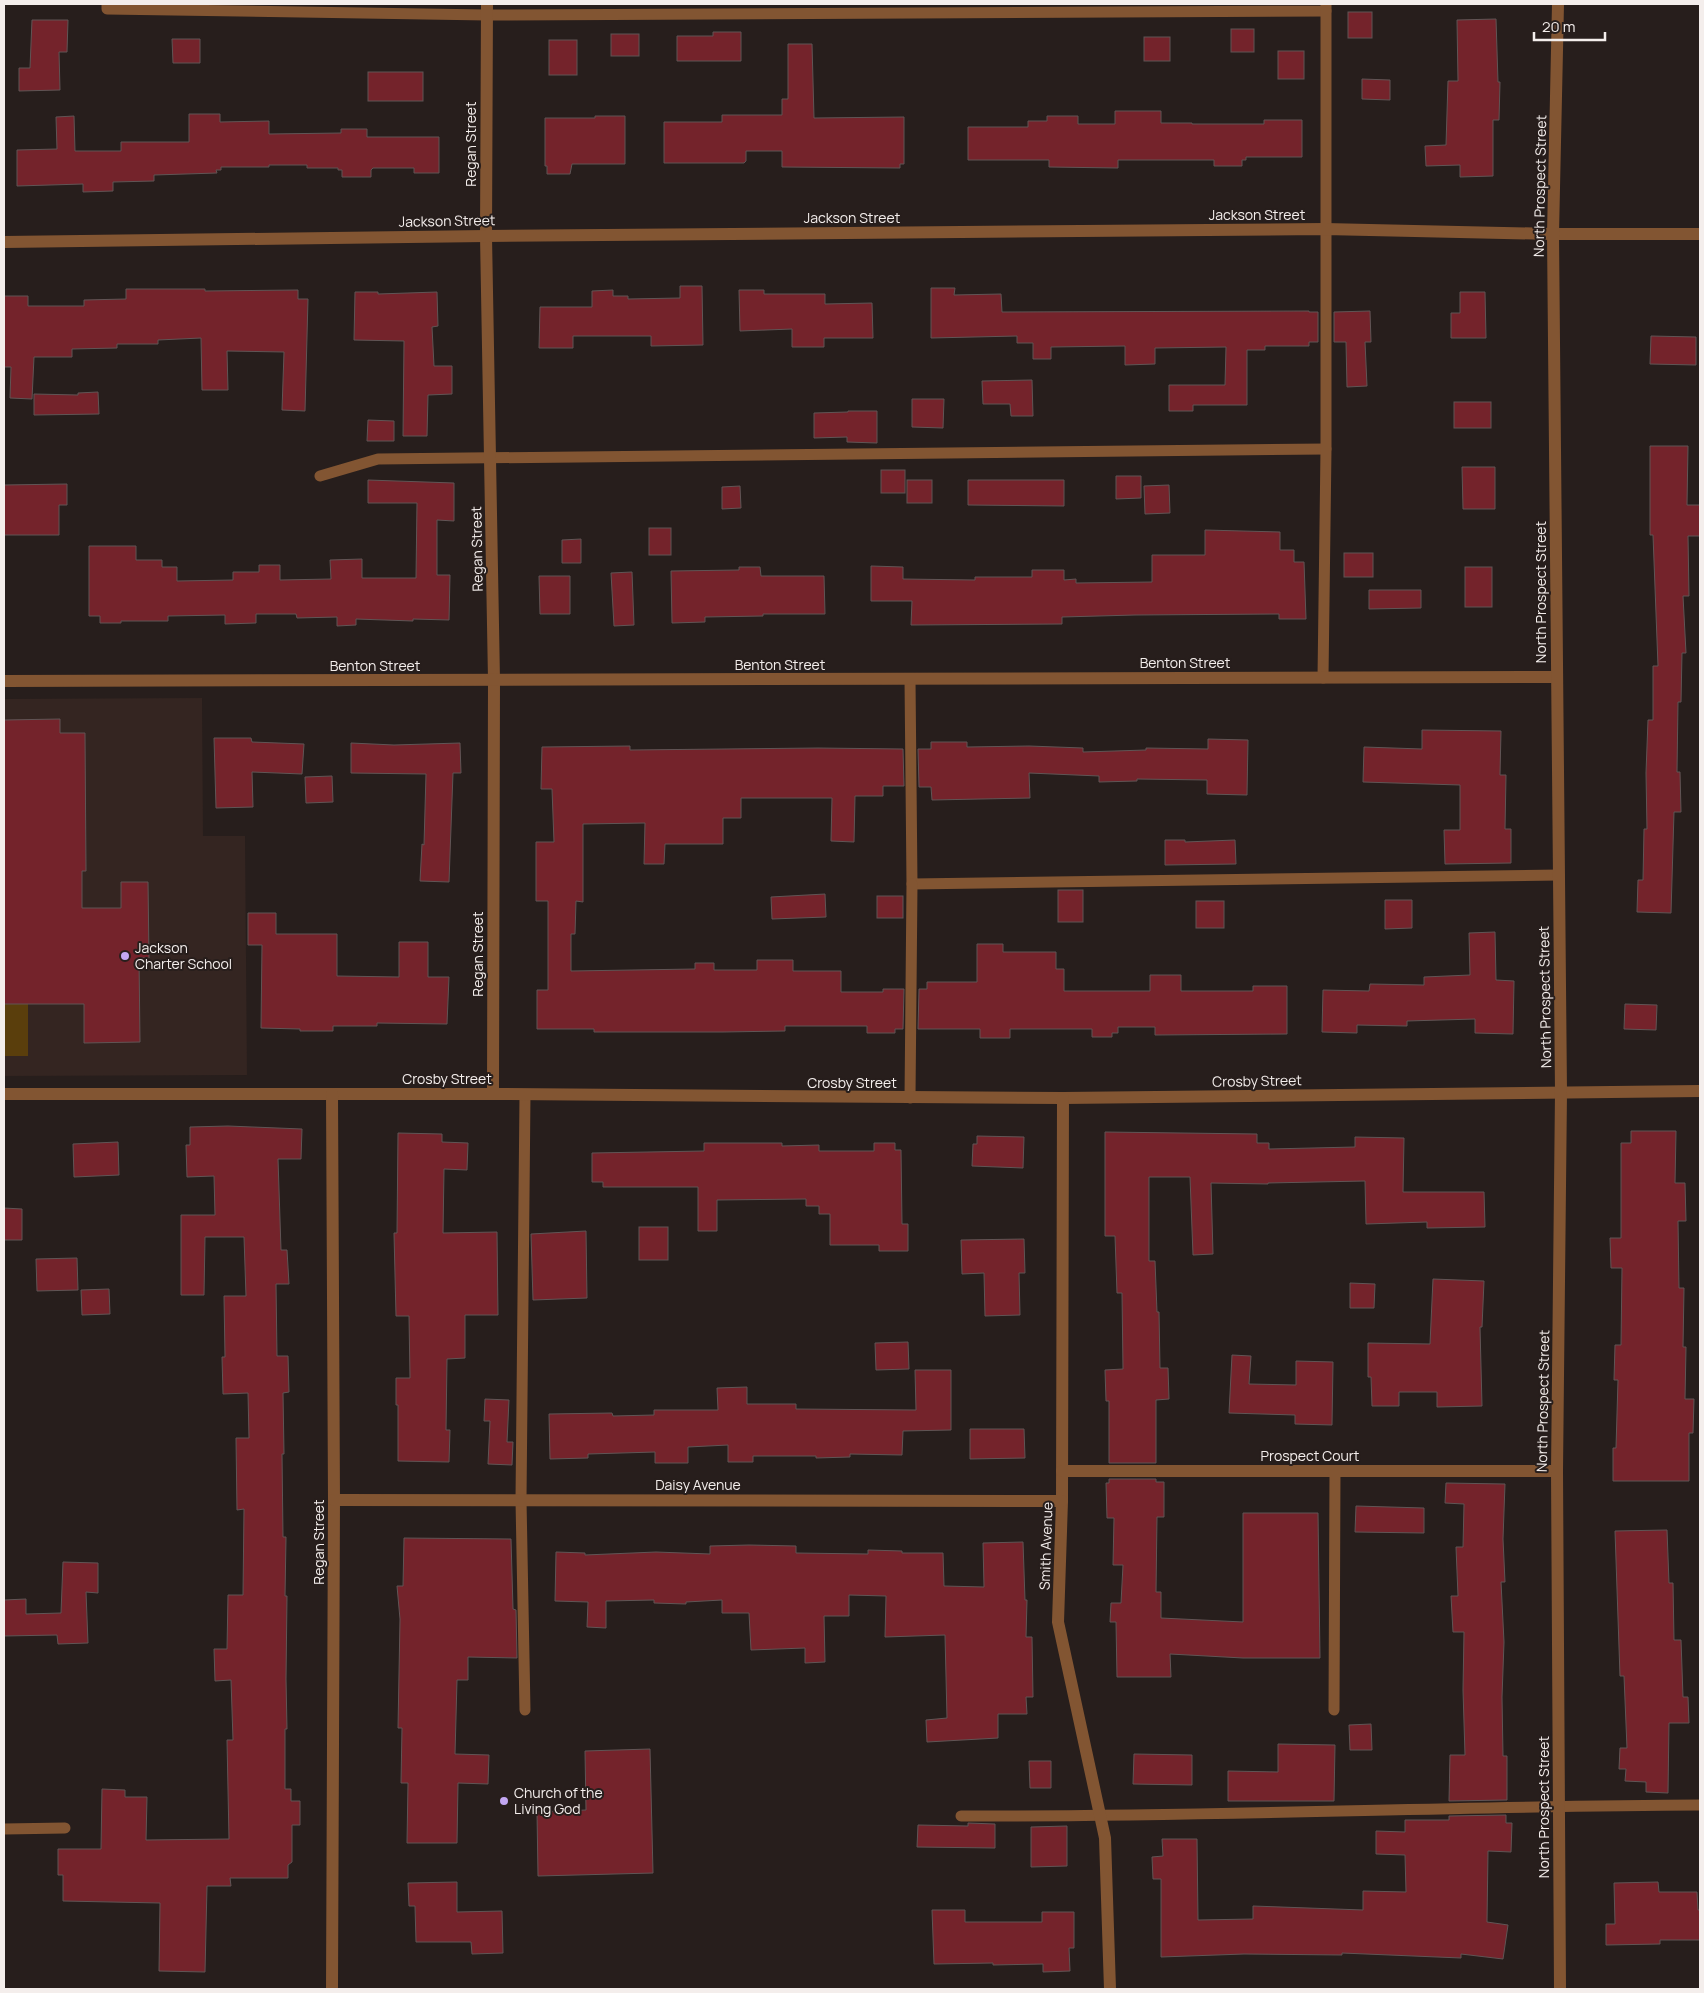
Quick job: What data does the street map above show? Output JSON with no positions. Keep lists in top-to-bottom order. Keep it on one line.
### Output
{"streets":{"street":["Regan Street","North Prospect Street","Jackson Street","Benton Street","Crosby Street","Prospect Court","Daisy Avenue","Smith Avenue"]},"crossings":[["Regan Street","Jackson Street"],["Regan Street","Benton Street"],["Regan Street","Crosby Street"],["Regan Street","Daisy Avenue"],["North Prospect Street","Jackson Street"],["North Prospect Street","Benton Street"],["North Prospect Street","Crosby Street"],["North Prospect Street","Prospect Court"],["Crosby Street","Smith Avenue"],["Prospect Court","Smith Avenue"],["Daisy Avenue","Smith Avenue"]],"places":["Jackson Charter School","Church of the Living God"],"scale_bar":"20 m"}
